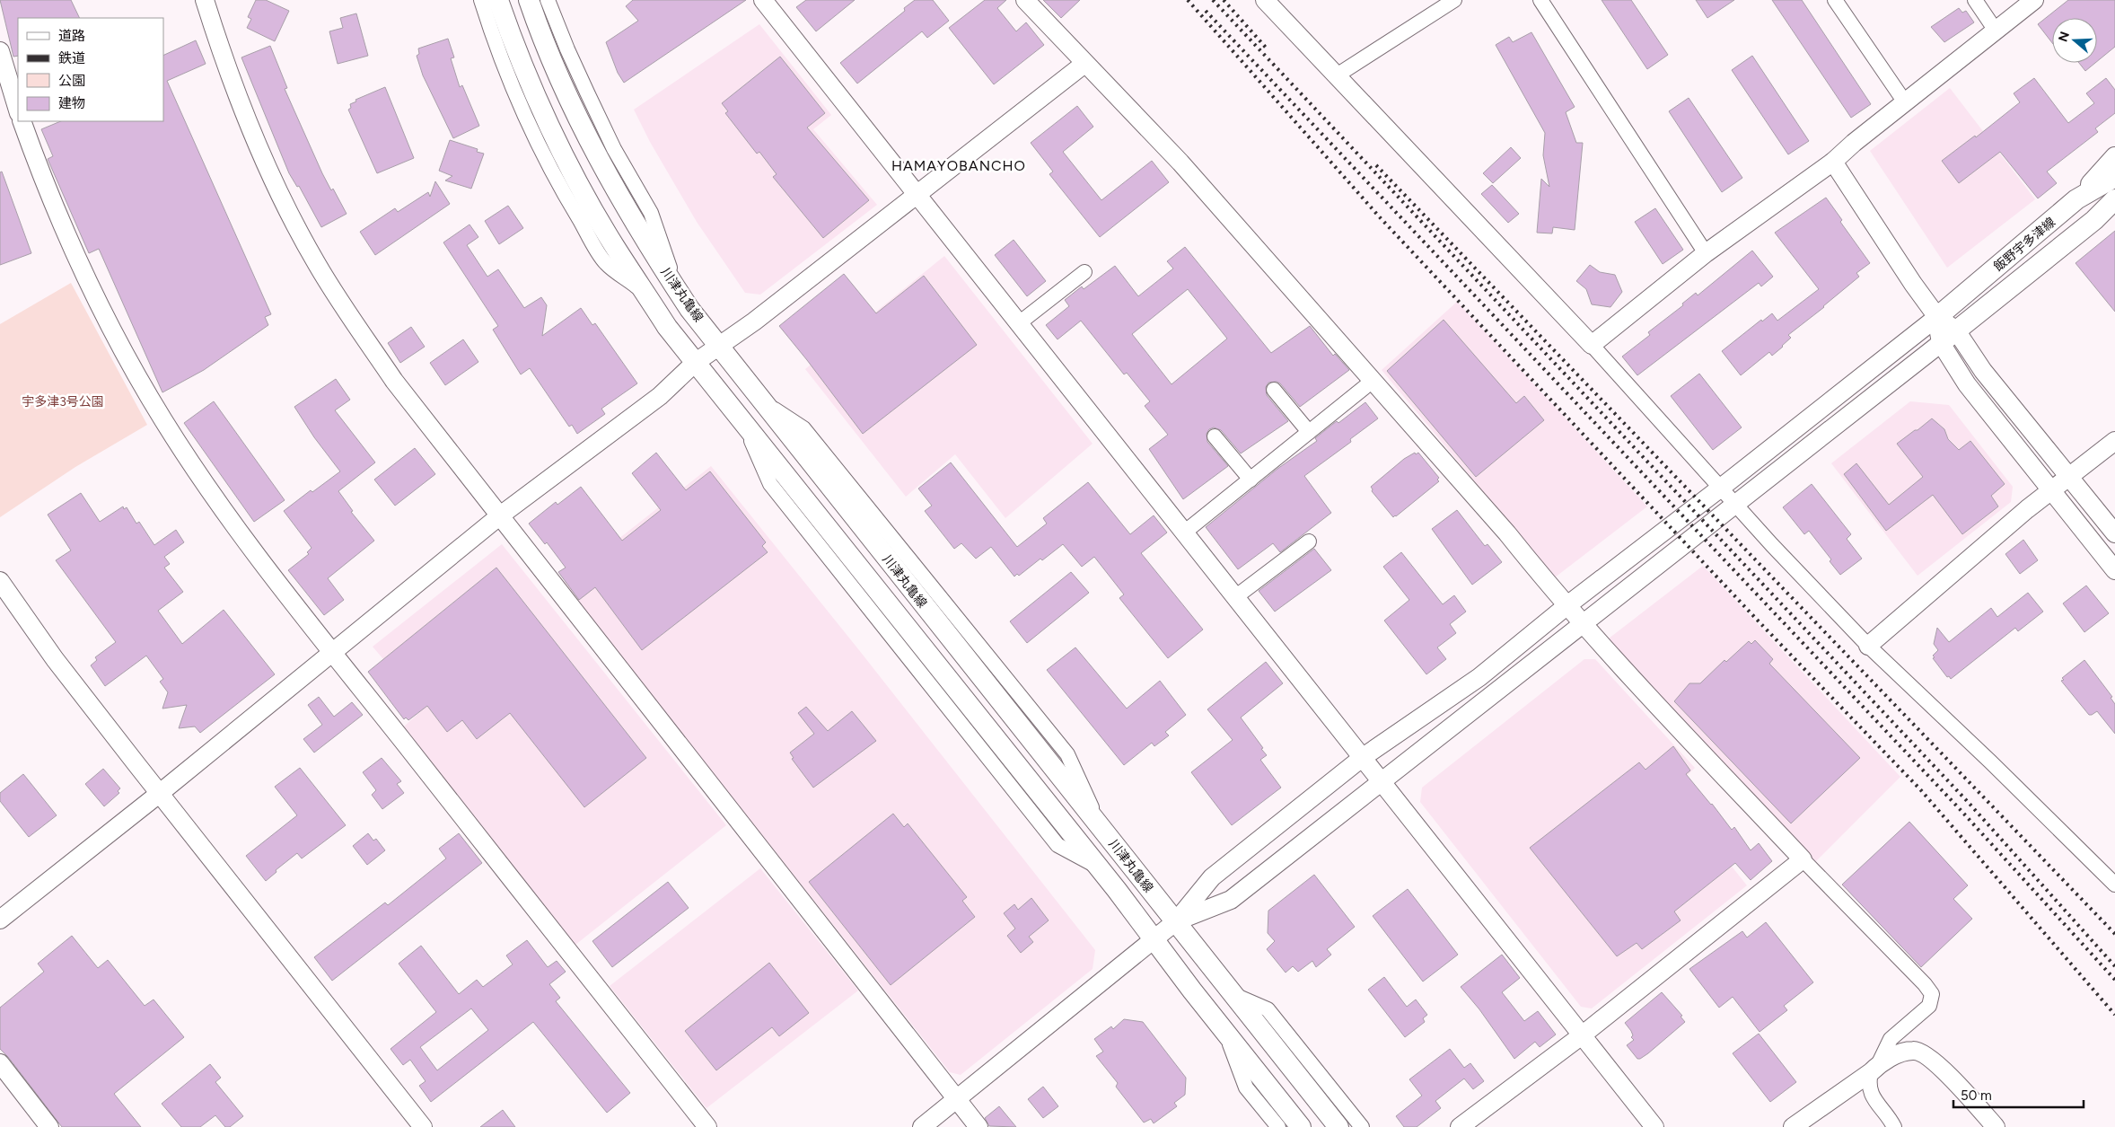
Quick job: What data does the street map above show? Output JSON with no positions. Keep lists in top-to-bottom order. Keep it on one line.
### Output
{"streets":{"main road":["飯野宇多津線","川津丸亀線"]},"districts":["HAMAYOBANCHO"],"parks":["宇多津3号公園"],"legend":["道路","鉄道","公園","建物"],"scale_bar":"50 m","north":"left"}
